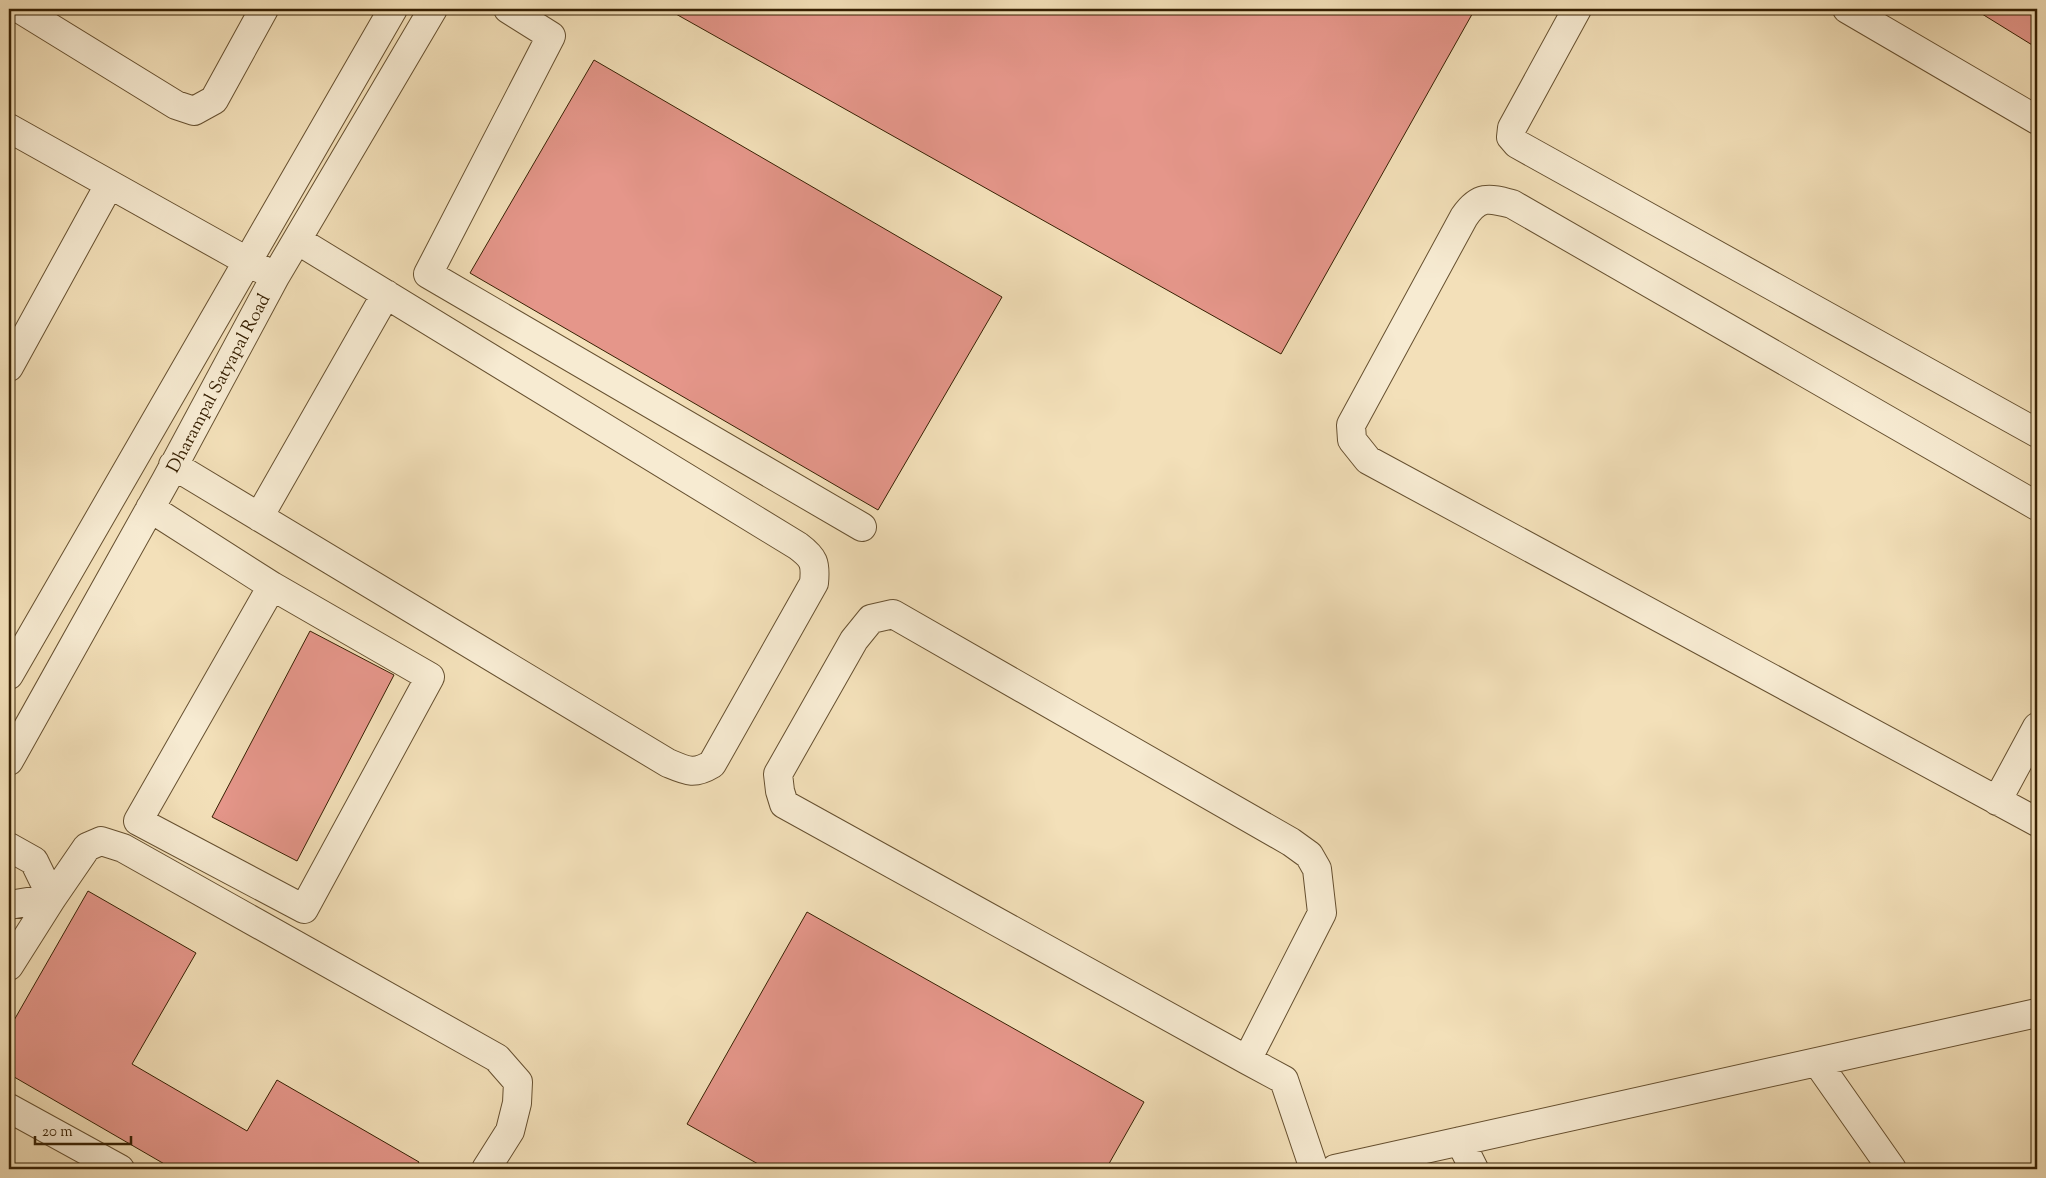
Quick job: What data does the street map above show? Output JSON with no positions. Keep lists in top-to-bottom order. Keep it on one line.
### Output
{"streets":{"street":["Dharampal Satyapal Road"]},"scale_bar":"20 m"}
